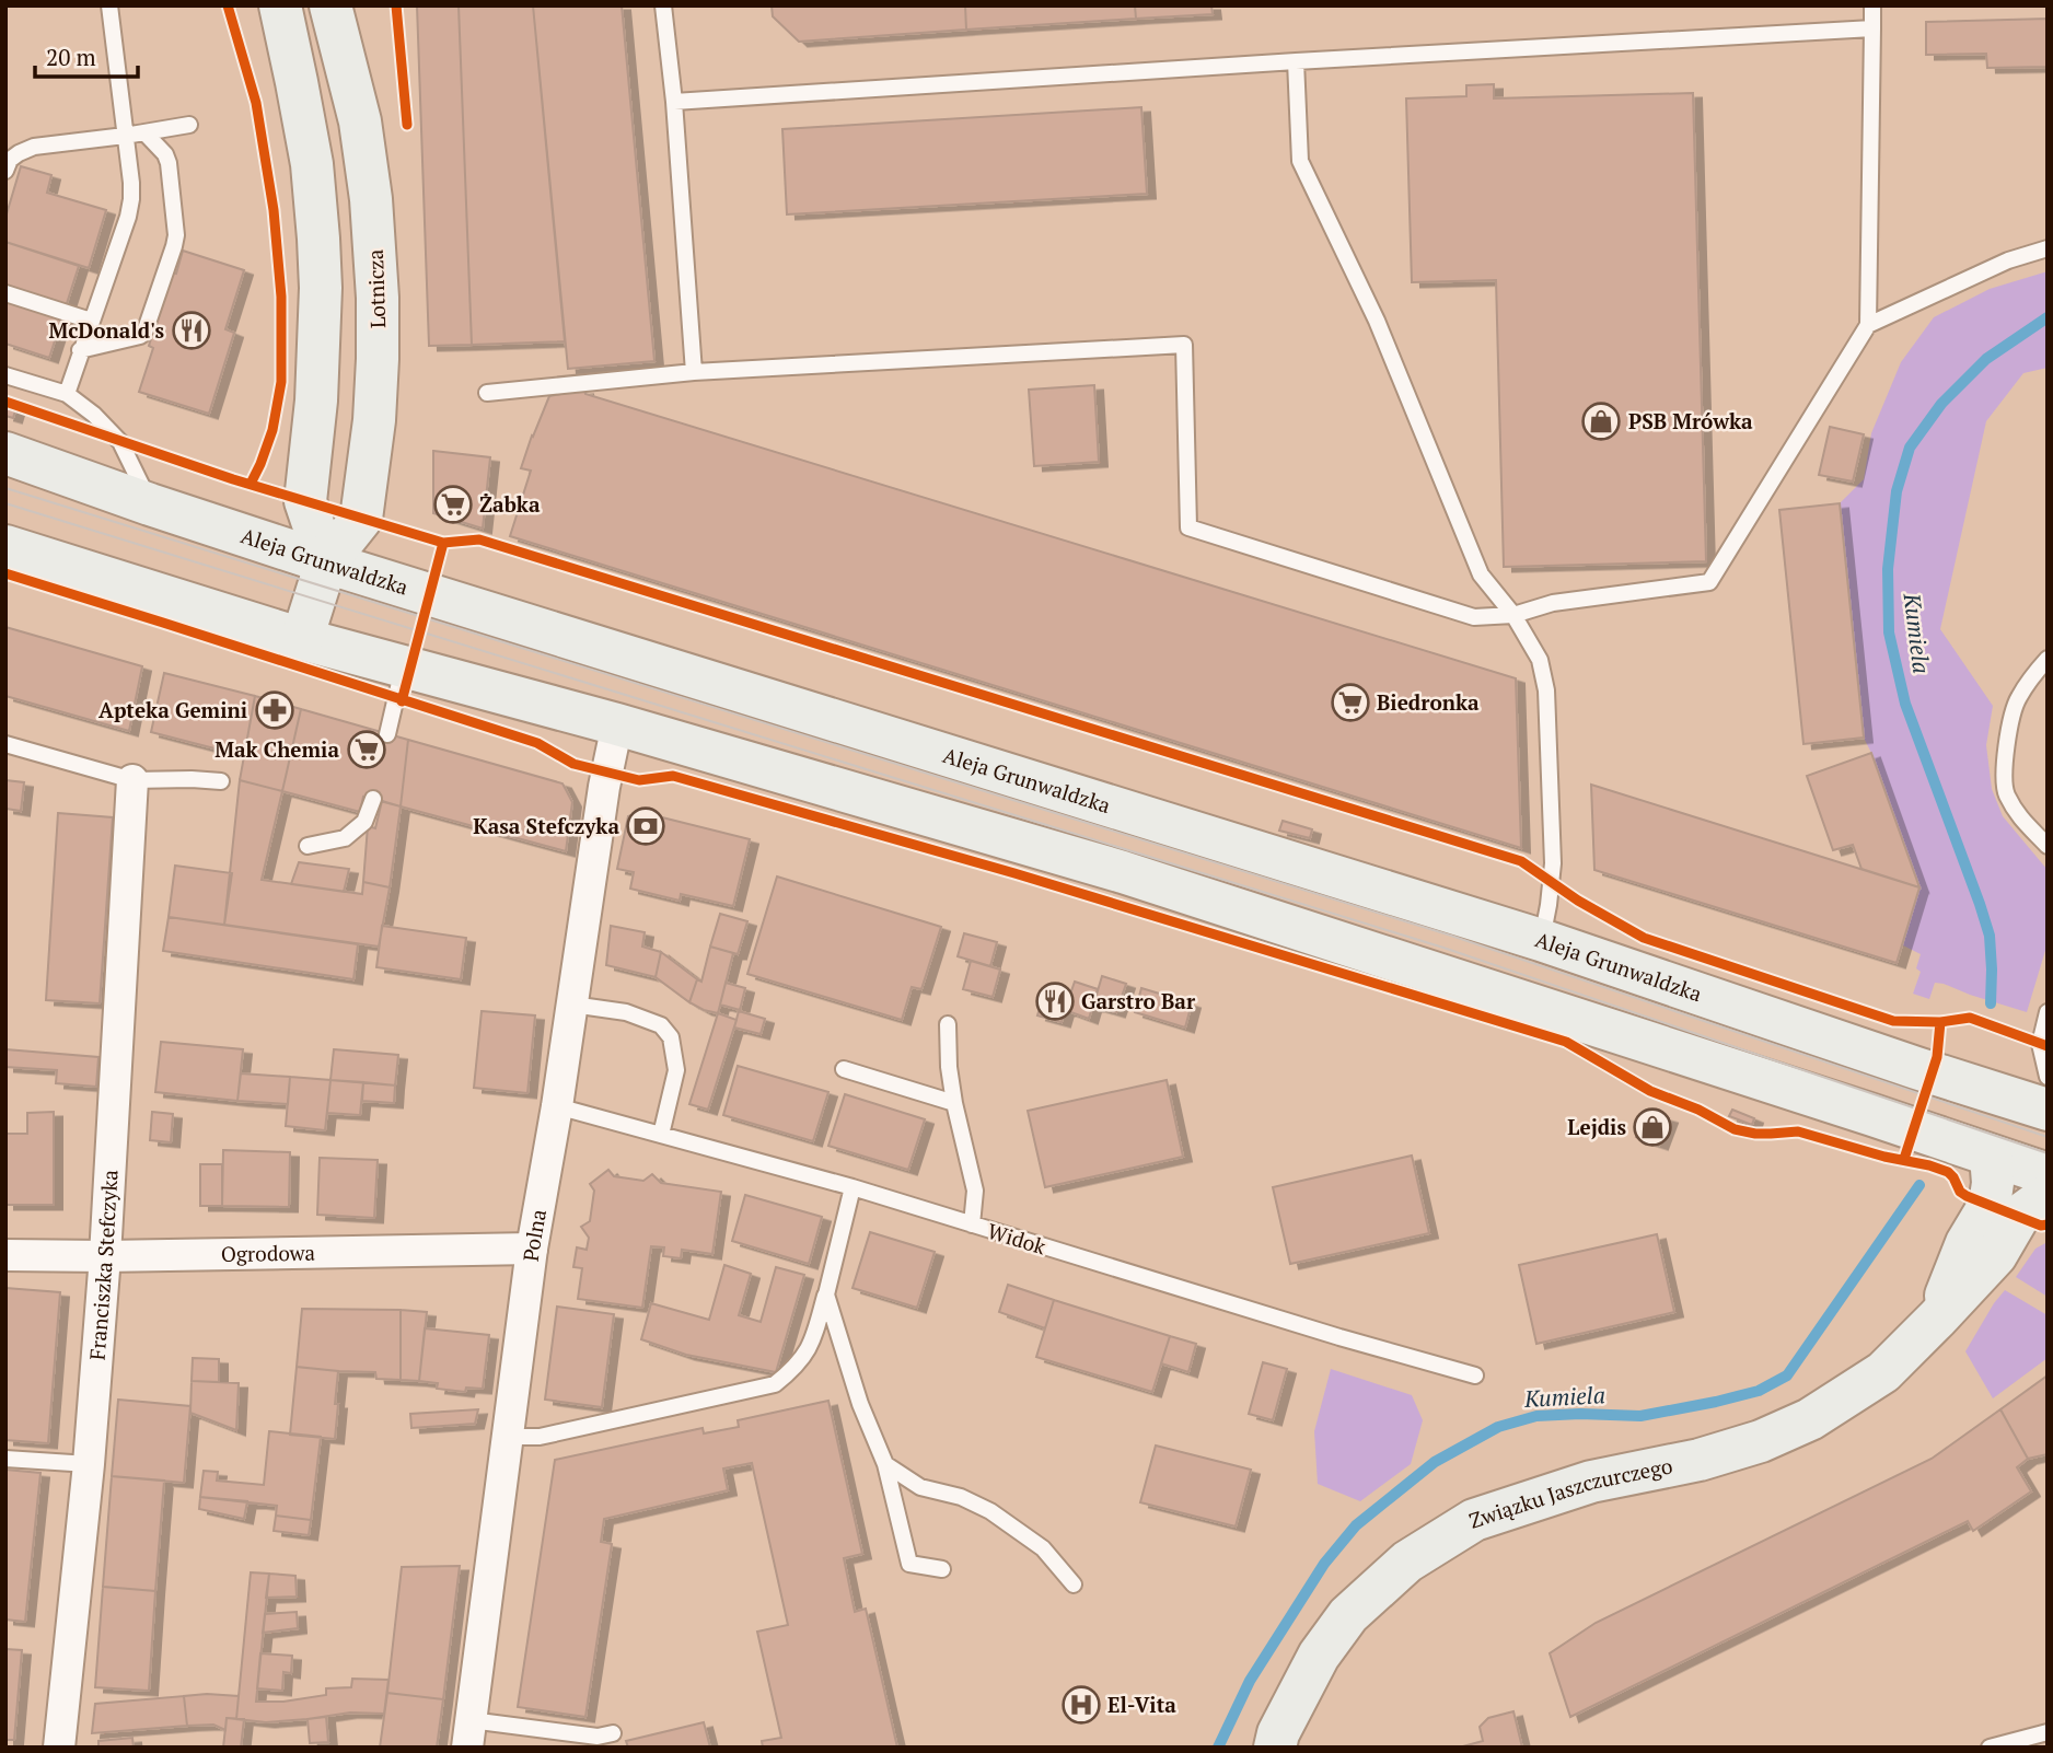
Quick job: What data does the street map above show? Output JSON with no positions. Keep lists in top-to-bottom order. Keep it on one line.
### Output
{"streets":{"main road":["Lotnicza","Aleja Grunwaldzka","Związku Jaszczurczego"],"street":["Polna","Ogrodowa","Franciszka Stefczyka"],"lane":["Widok"]},"crossings":[["Lotnicza","Aleja Grunwaldzka"],["Polna","Widok"],["Polna","Ogrodowa"],["Ogrodowa","Franciszka Stefczyka"]],"water":["Kumiela"],"places":{"restaurant":["McDonald's","Garstro Bar"],"shop":["PSB Mrówka","Lejdis"],"supermarket":["Żabka","Biedronka","Mak Chemia"],"pharmacy":["Apteka Gemini"],"bank":["Kasa Stefczyka"],"hospital":["El-Vita"]},"scale_bar":"20 m"}
